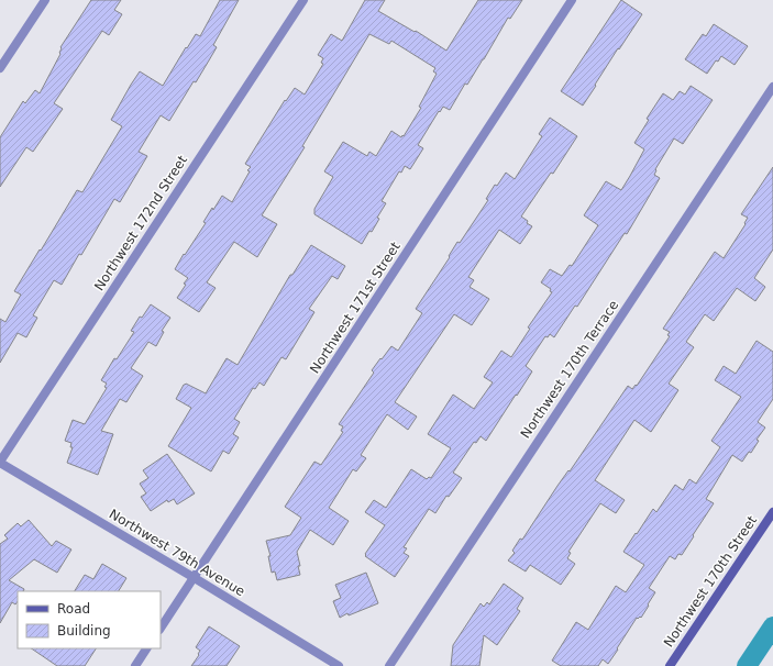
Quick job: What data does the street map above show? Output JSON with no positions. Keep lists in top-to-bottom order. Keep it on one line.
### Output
{"streets":{"street":["Northwest 172nd Street","Northwest 171st Street","Northwest 170th Terrace","Northwest 79th Avenue","Northwest 170th Street"]},"crossings":[["Northwest 172nd Street","Northwest 79th Avenue"],["Northwest 171st Street","Northwest 79th Avenue"]],"legend":["Road","Building"]}
